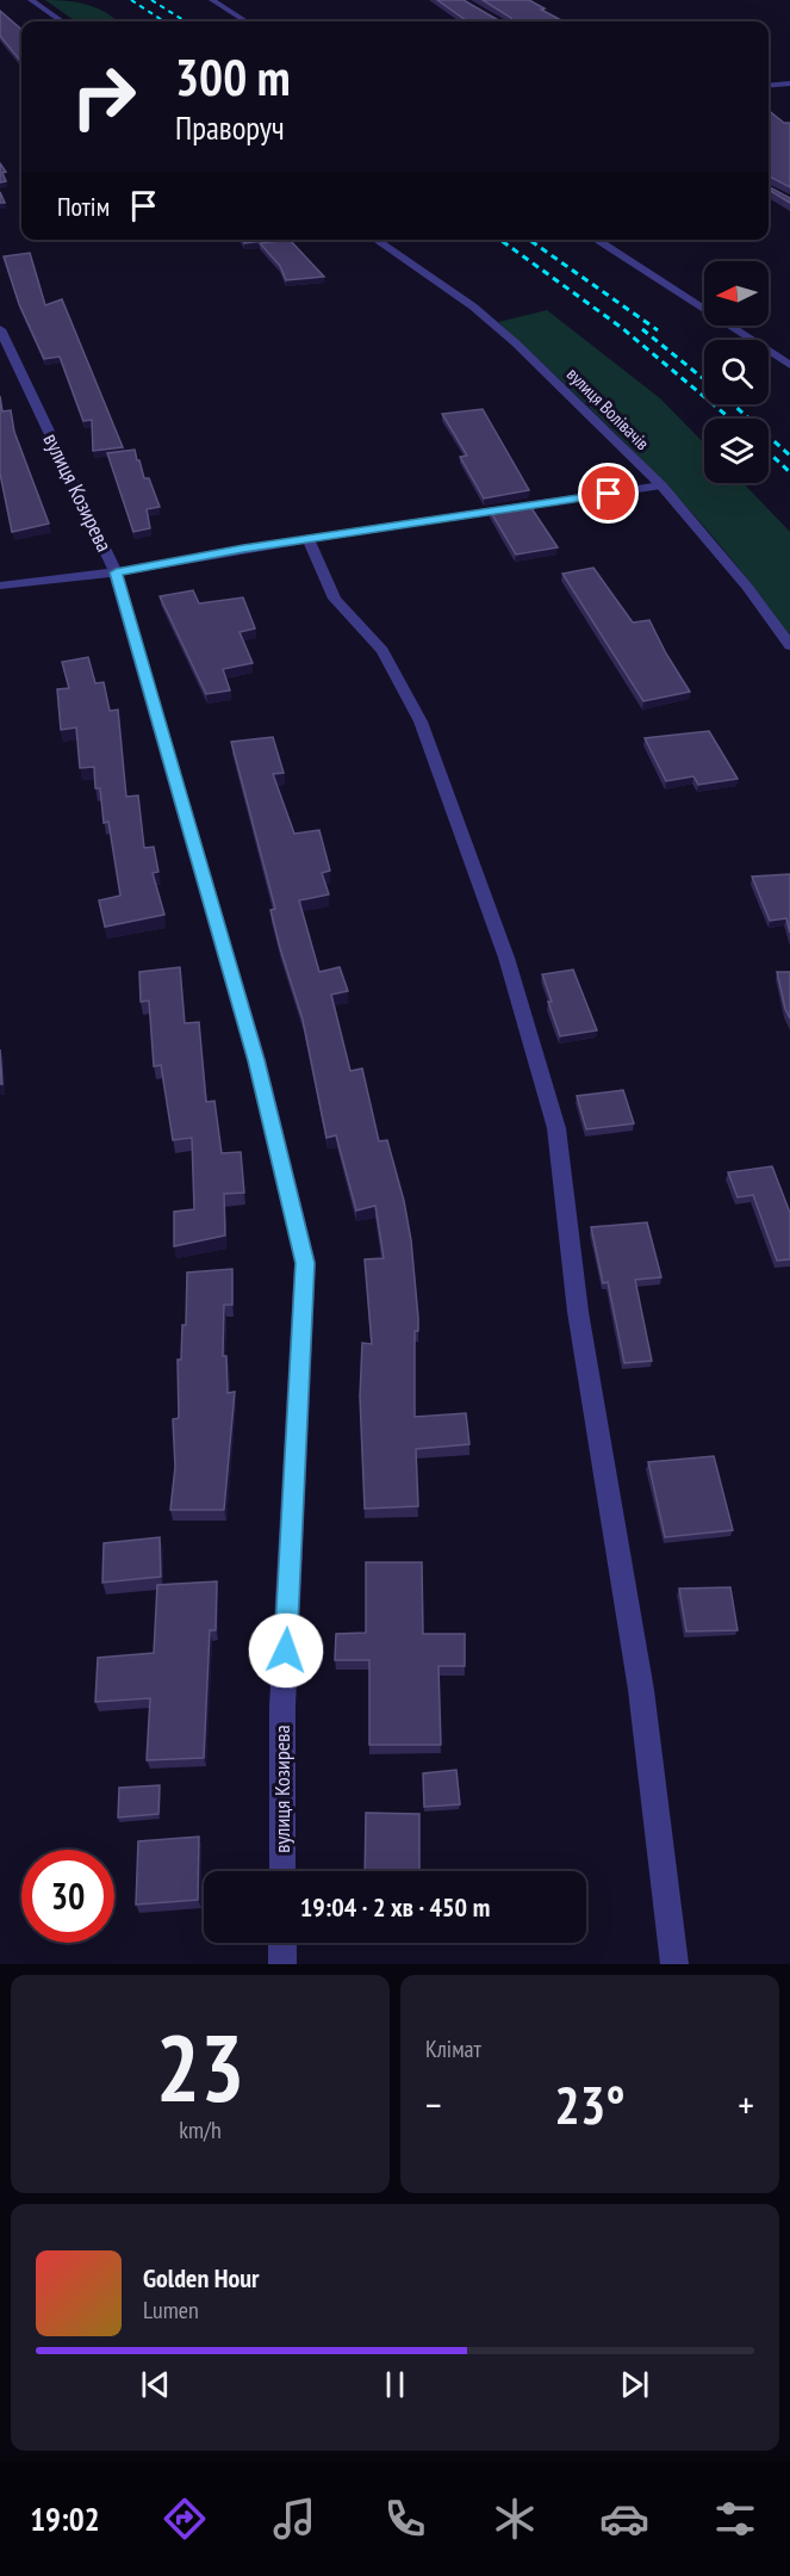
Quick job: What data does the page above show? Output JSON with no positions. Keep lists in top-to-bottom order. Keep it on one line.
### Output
{"streets":{"street":["вулиця Волівачів","вулиця Козирева"]},"north":"left","page":{"turn":["300 m","Праворуч"],"then":"Потім","limit":"30","trip":"19:04 · 2 хв · 450 m","tile":[["23","km/h"],"Клімат"],"heat":["−","23°","+"],"song":["Golden Hour","Lumen"],"tabs":"19:02"}}
